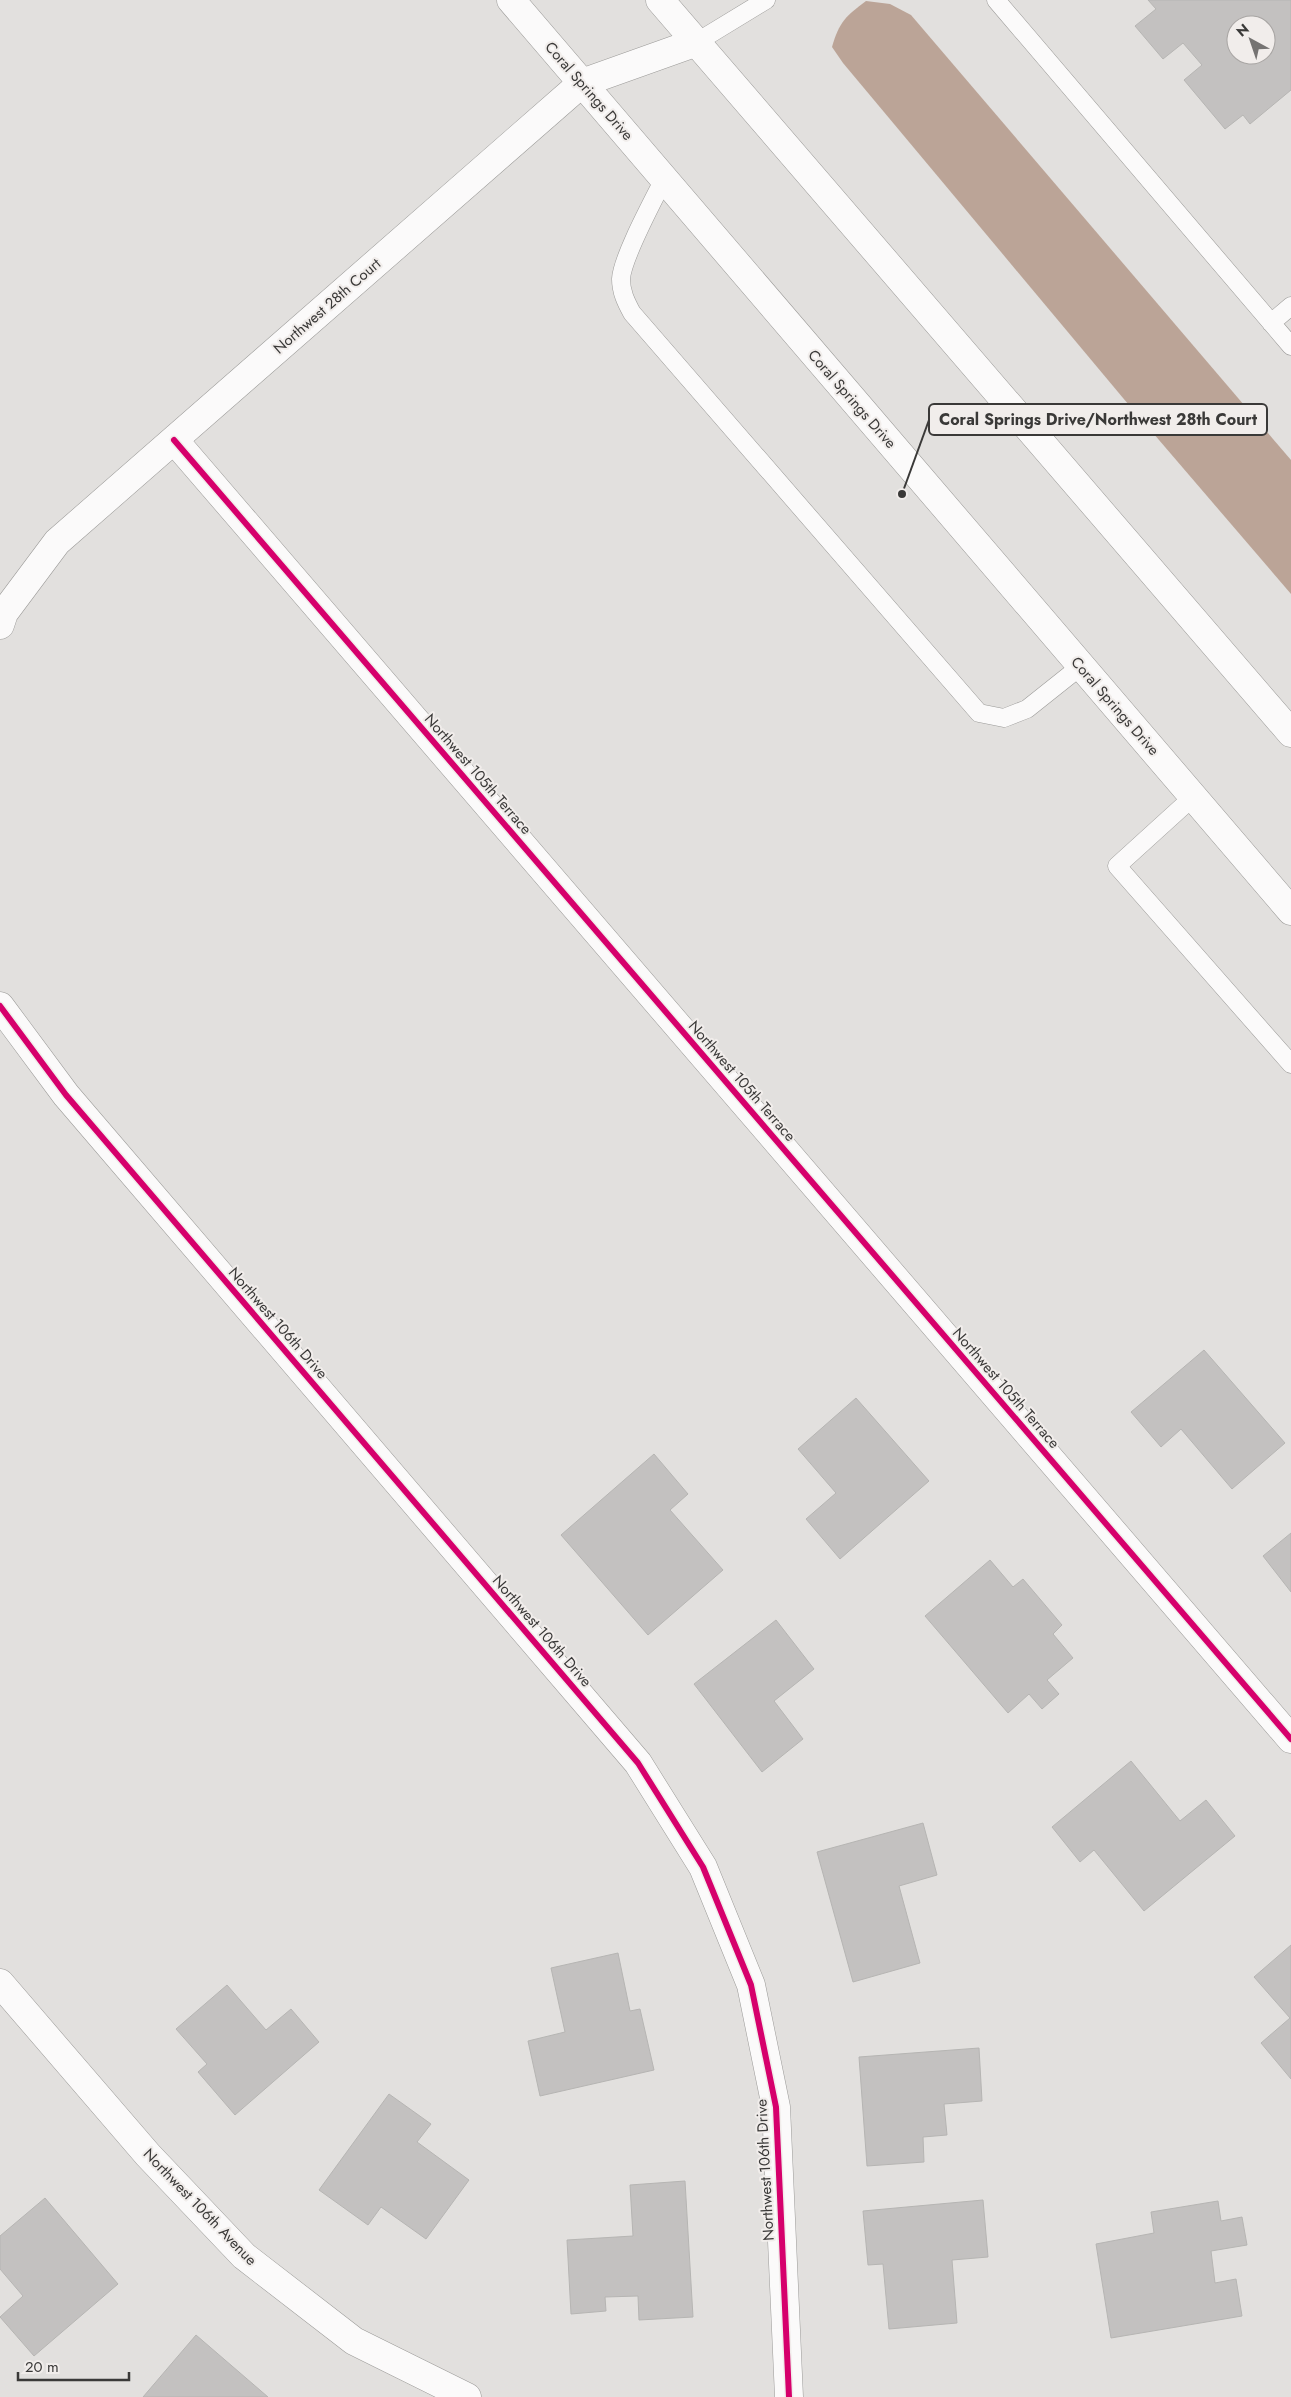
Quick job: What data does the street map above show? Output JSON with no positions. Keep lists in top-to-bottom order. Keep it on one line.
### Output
{"streets":{"street":["Coral Springs Drive","Northwest 28th Court","Northwest 105th Terrace","Northwest 106th Drive","Northwest 106th Avenue"]},"crossings":[["Coral Springs Drive","Northwest 28th Court"],["Northwest 28th Court","Northwest 105th Terrace"]],"places":["Coral Springs Drive/Northwest 28th Court"],"scale_bar":"20 m","north":"top left"}
